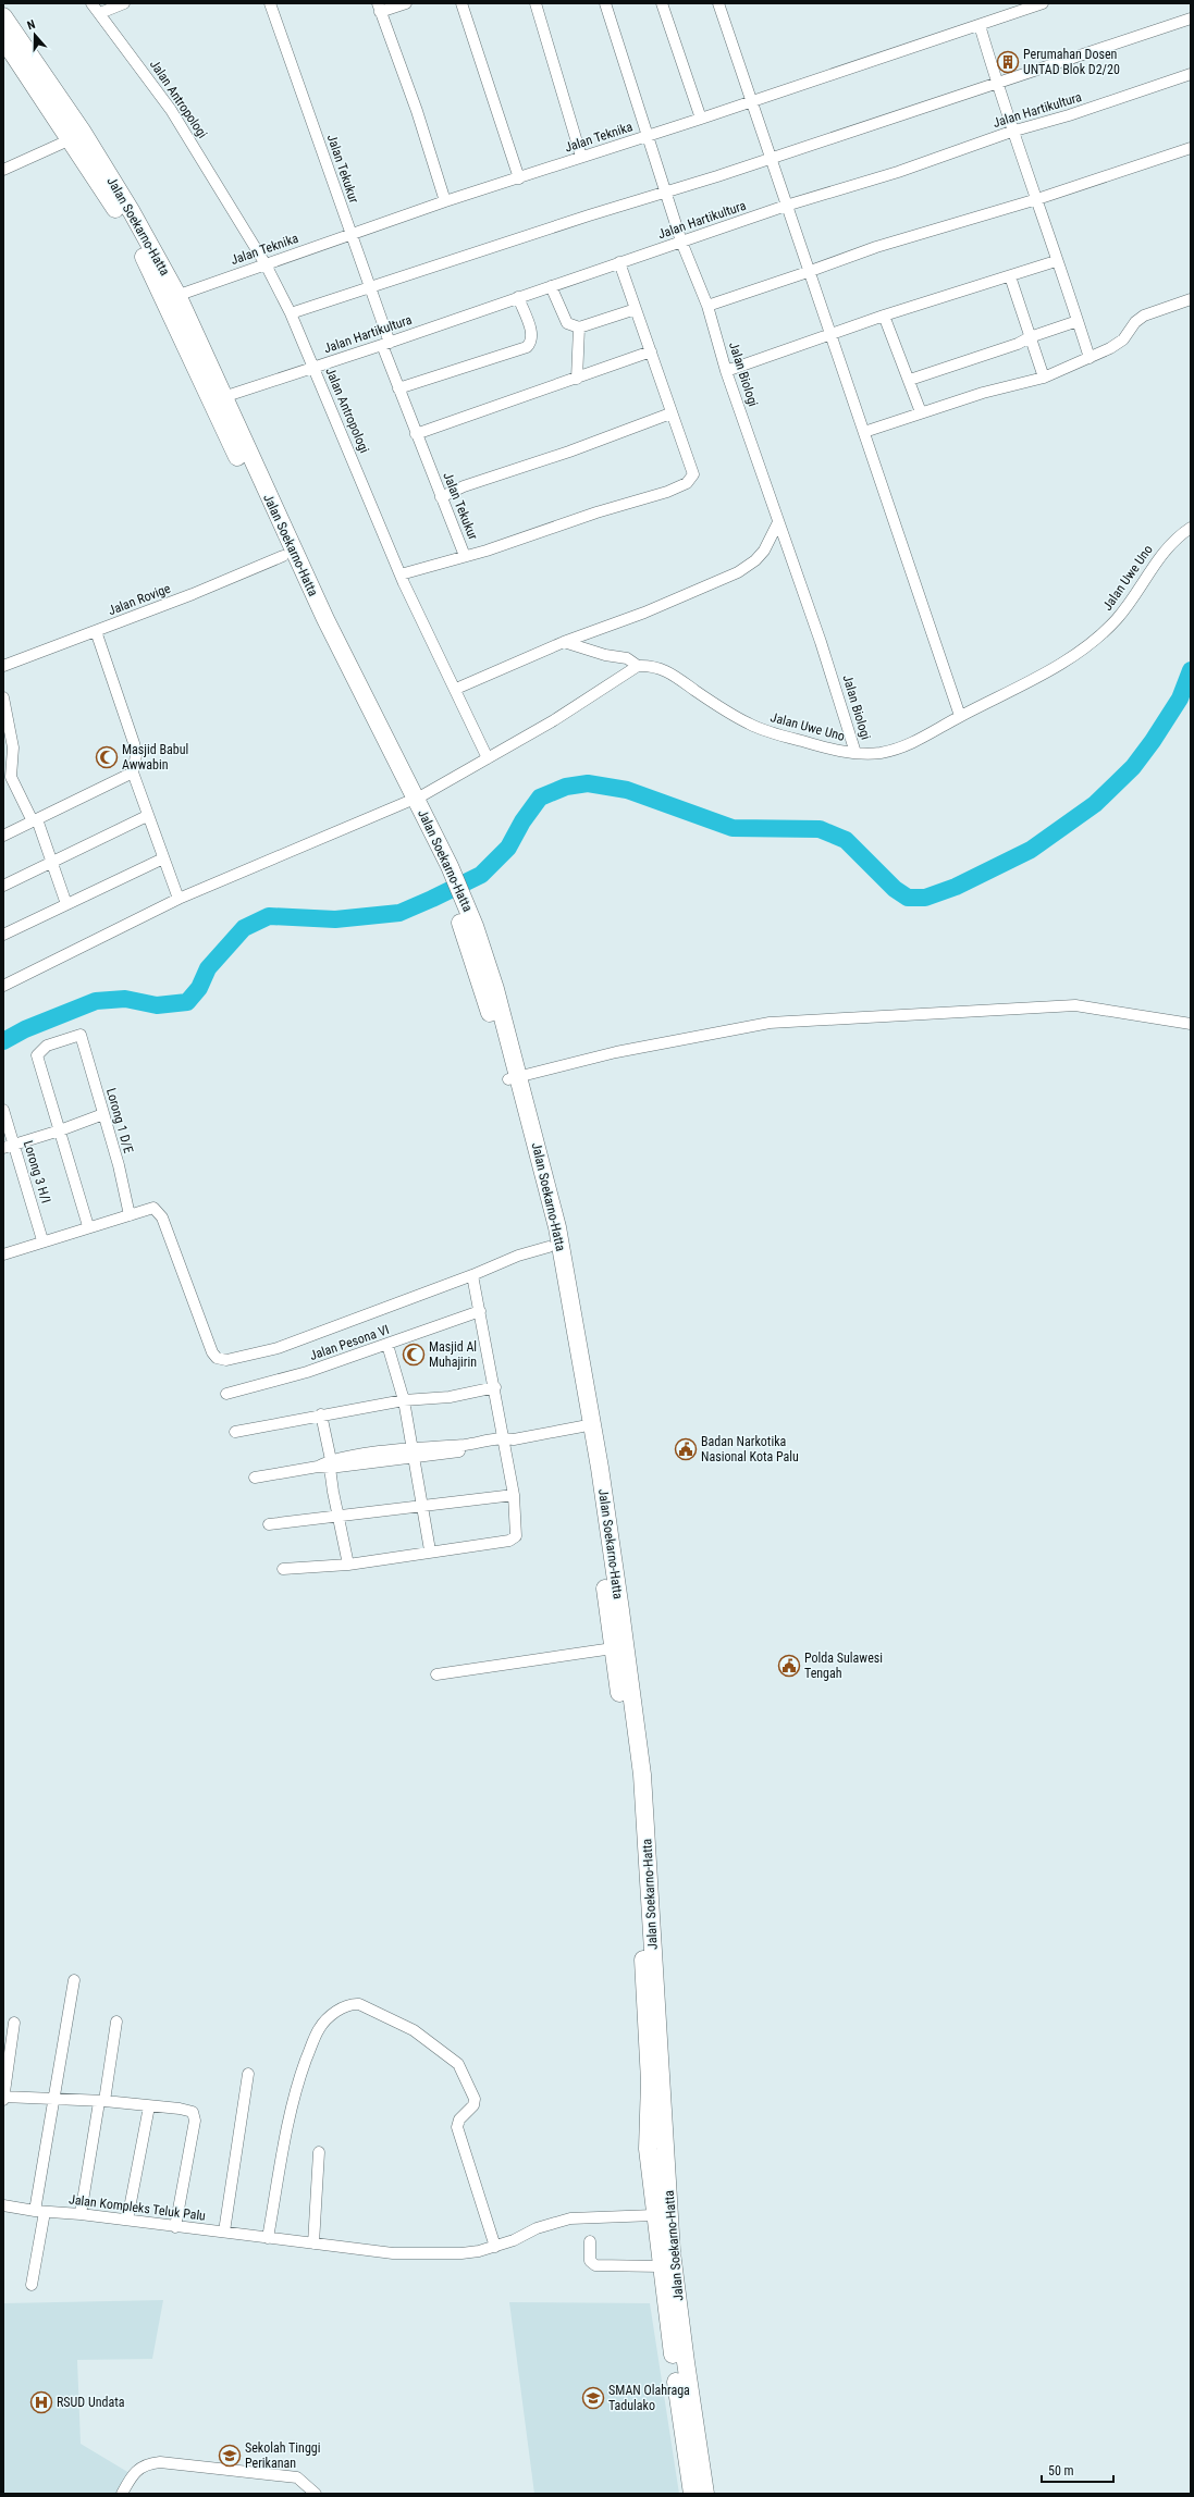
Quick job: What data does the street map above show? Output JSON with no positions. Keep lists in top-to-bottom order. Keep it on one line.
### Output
{"streets":{"main road":["Jalan Soekarno-Hatta"],"street":["Jalan Antropologi","Jalan Hartikultura","Jalan Teknika","Jalan Tekukur","Jalan Biologi","Jalan Uwe Uno","Jalan Rovige","Lorong 1 D/E","Lorong 3 H/I","Jalan Pesona VI","Jalan Kompleks Teluk Palu"]},"crossings":[["Jalan Antropologi","Jalan Hartikultura"],["Jalan Antropologi","Jalan Teknika"],["Jalan Hartikultura","Jalan Tekukur"],["Jalan Hartikultura","Jalan Soekarno-Hatta"],["Jalan Hartikultura","Jalan Biologi"],["Jalan Teknika","Jalan Tekukur"],["Jalan Teknika","Jalan Soekarno-Hatta"],["Jalan Teknika","Jalan Biologi"],["Jalan Soekarno-Hatta","Jalan Rovige"],["Jalan Soekarno-Hatta","Jalan Kompleks Teluk Palu"],["Jalan Biologi","Jalan Uwe Uno"]],"places":{"building":["Perumahan Dosen UNTAD Blok D2/20"],"mosque":["Masjid Babul Awwabin","Masjid Al Muhajirin"],"public building":["Badan Narkotika Nasional Kota Palu","Polda Sulawesi Tengah"],"school or university":["SMAN Olahraga Tadulako","Sekolah Tinggi Perikanan"],"hospital":["RSUD Undata"]},"scale_bar":"50 m","north":"top"}
